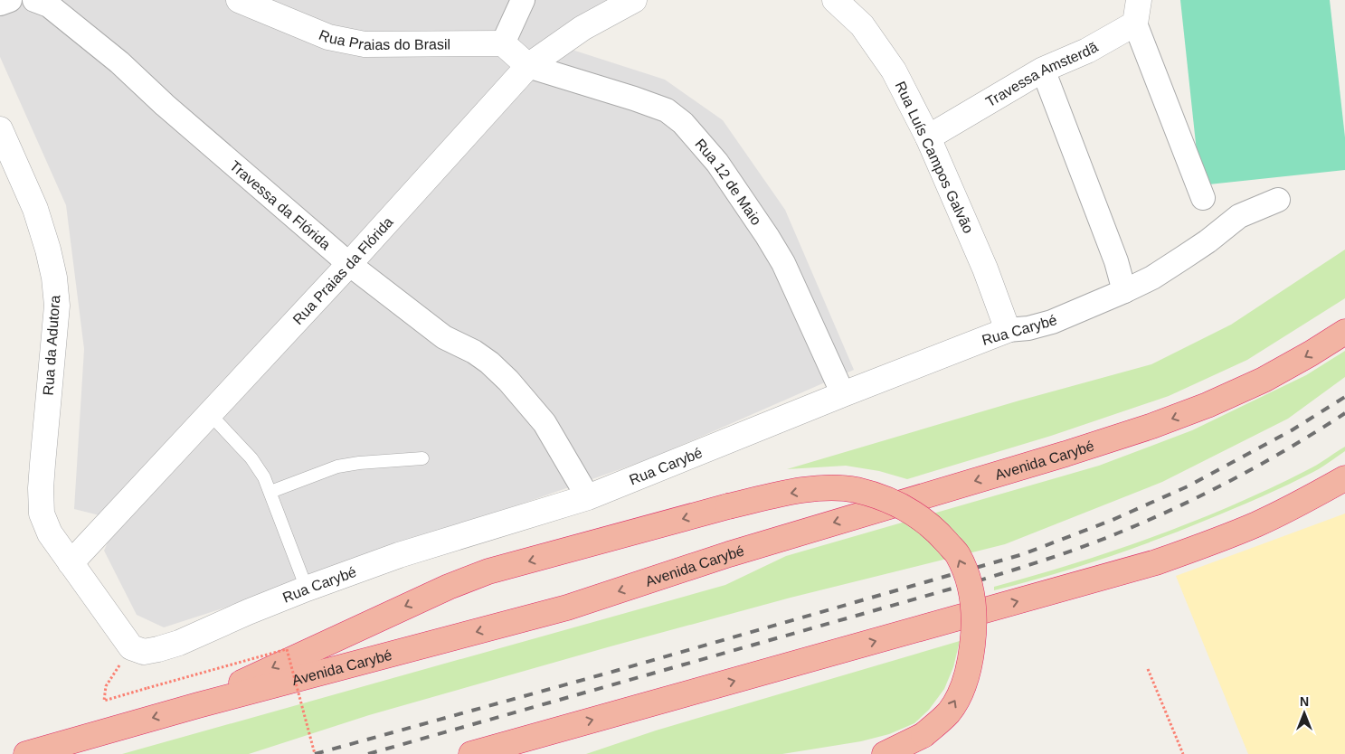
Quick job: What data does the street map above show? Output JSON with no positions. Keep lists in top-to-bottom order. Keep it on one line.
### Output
{"streets":{"highway":["Avenida Carybé"],"street":["Rua Praias do Brasil","Travessa Amsterdã","Rua Luís Campos Galvão","Rua 12 de Maio","Travessa da Flórida","Rua Praias da Flórida","Rua Carybé","Rua da Adutora"]},"crossings":[["Travessa Amsterdã","Rua Luís Campos Galvão"],["Rua Luís Campos Galvão","Rua Carybé"],["Rua 12 de Maio","Rua Praias da Flórida"],["Rua 12 de Maio","Rua Carybé"],["Travessa da Flórida","Rua Praias da Flórida"],["Travessa da Flórida","Rua Carybé"],["Rua Praias da Flórida","Rua da Adutora"]],"north":"top"}
